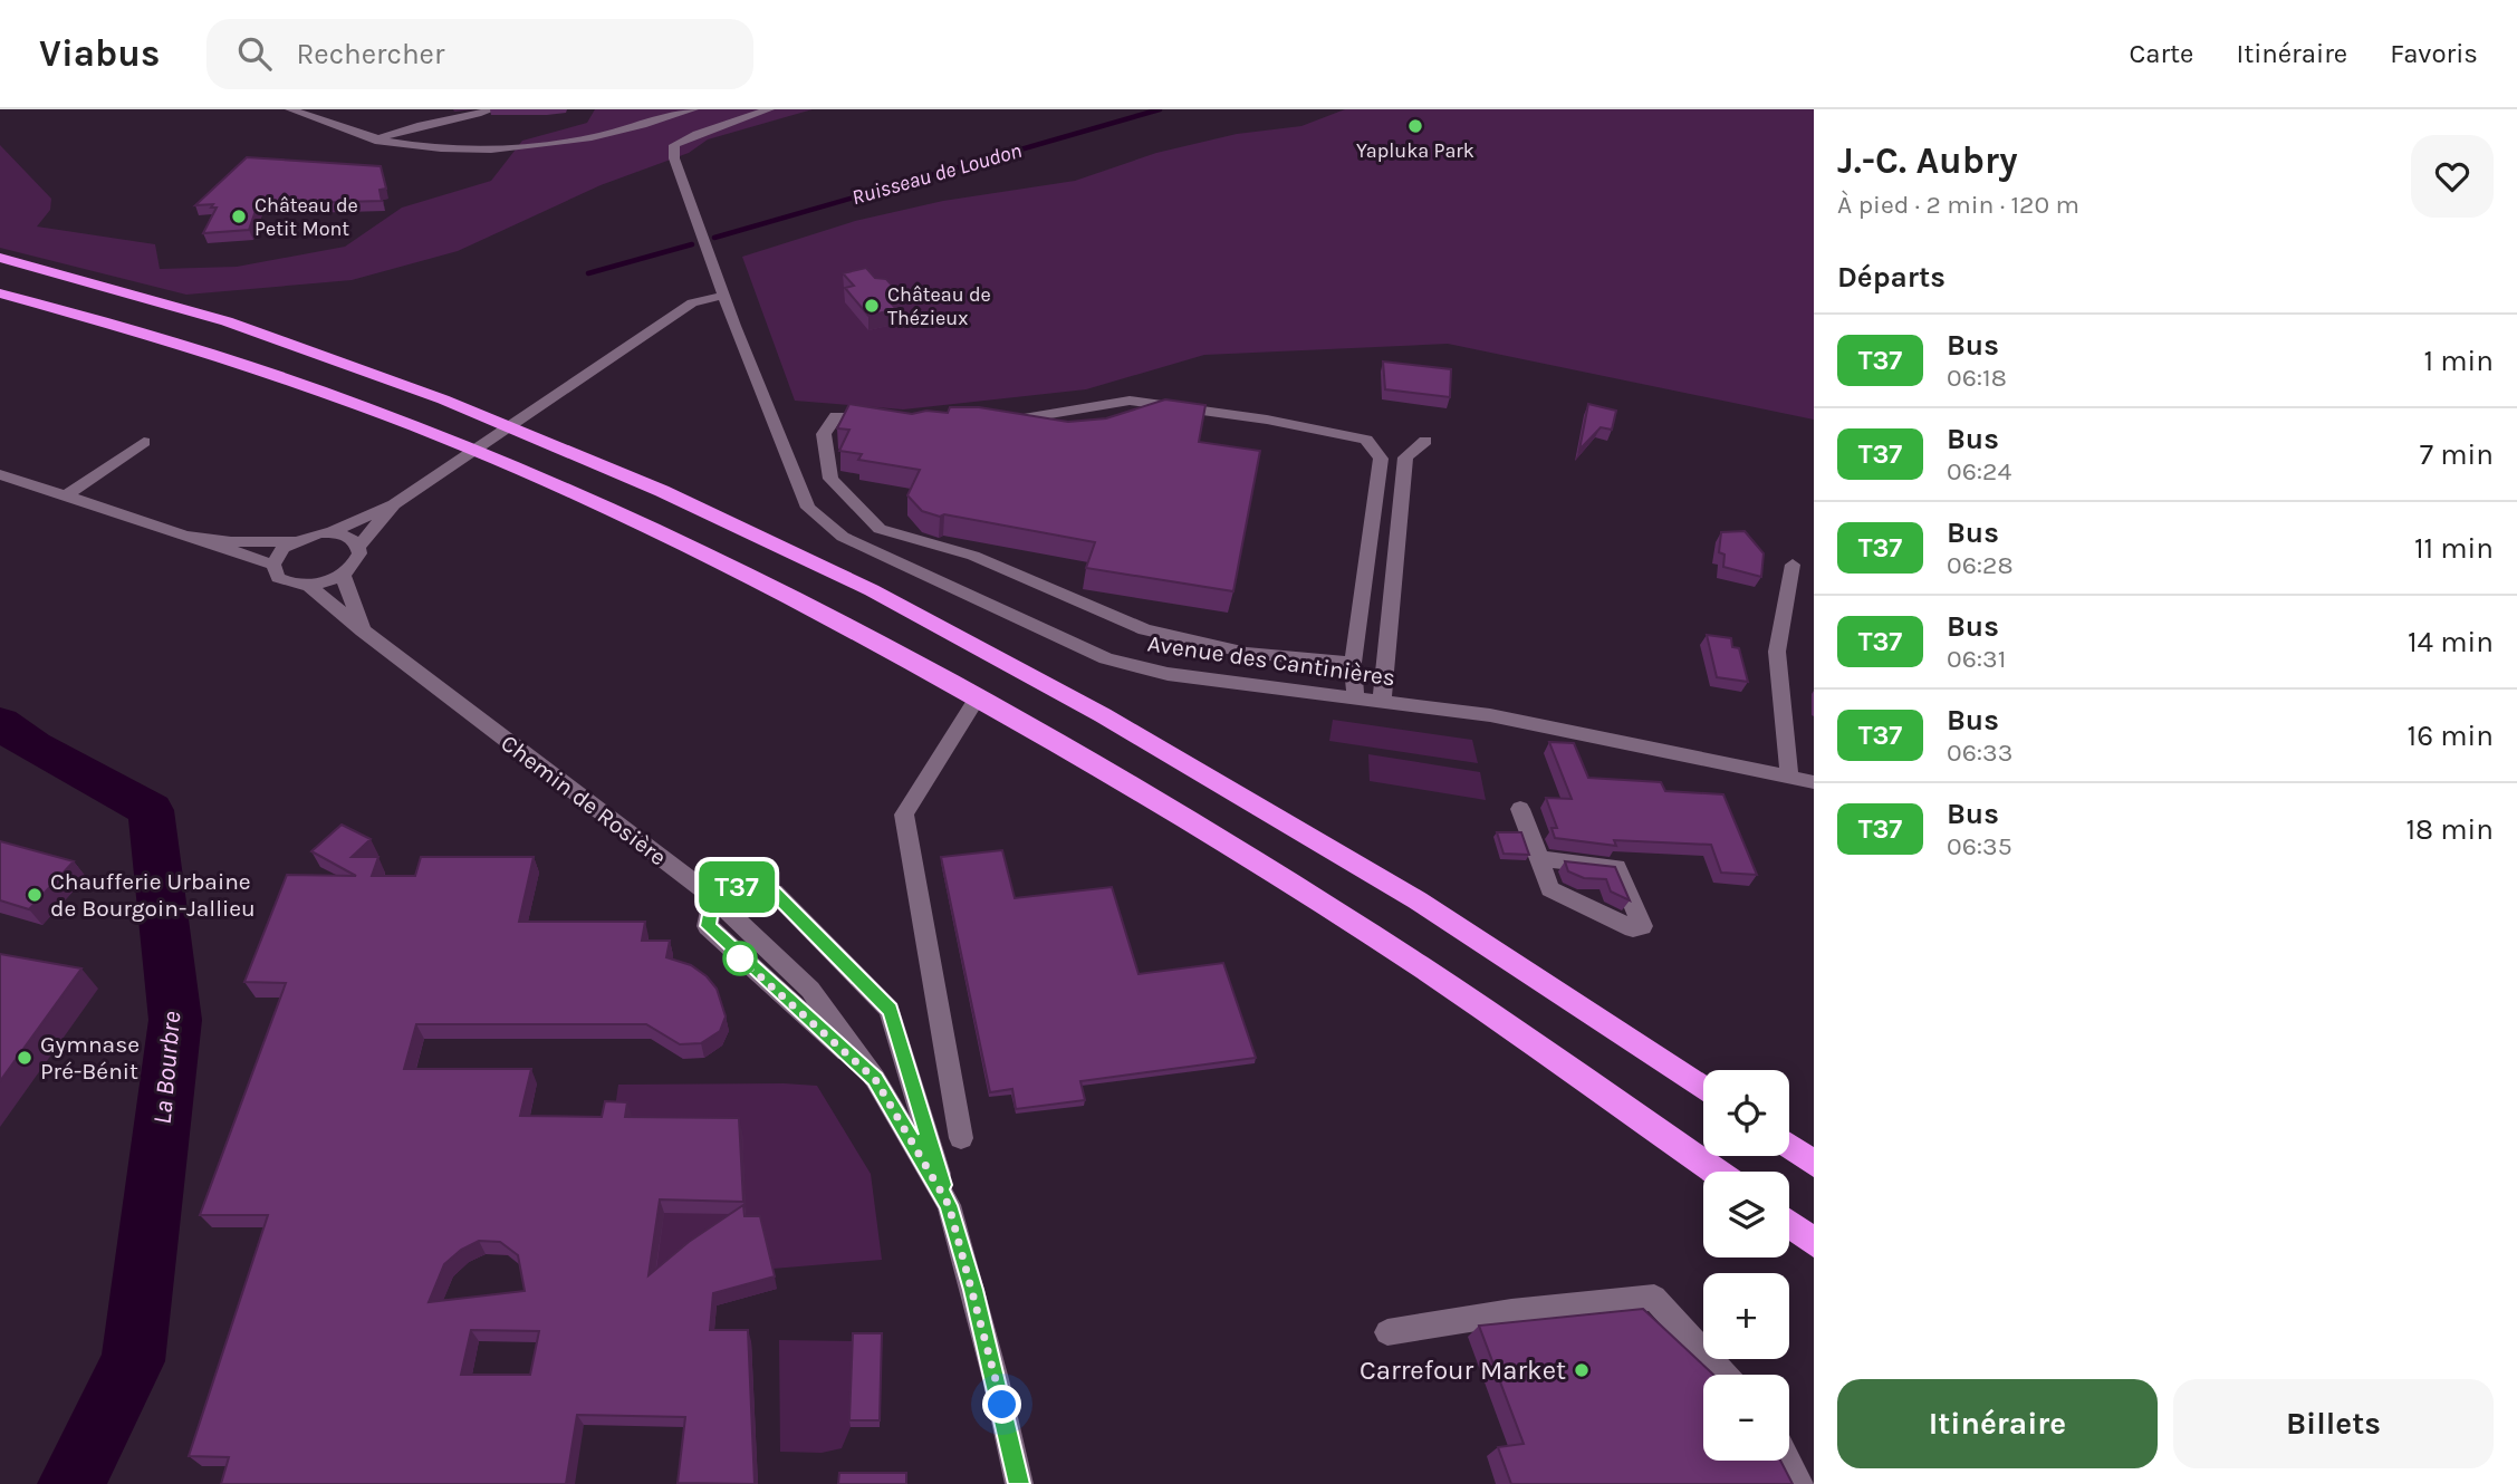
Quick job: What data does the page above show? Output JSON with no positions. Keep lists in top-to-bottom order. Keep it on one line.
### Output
{"streets":{"street":["Avenue des Cantinières","Chemin de Rosière"]},"water":["Ruisseau de Loudon","La Bourbre"],"places":["Yapluka Park","Château de Petit Mont","Château de Thézieux","Chaufferie Urbaine de Bourgoin-Jallieu","Gymnase Pré-Bénit","Carrefour Market"],"lines":["bus line T37"],"page":{"header":"Viabus","search":"Rechercher","nav":["Carte","Itinéraire","Favoris"],"on_map":"T37","heading":[["J.-C. Aubry","À pied · 2 min · 120 m"],"Départs"],"list":[{"mark":"T37","name":"Bus","note":"06:18","value":"1 min"},{"mark":"T37","name":"Bus","note":"06:24","value":"7 min"},{"mark":"T37","name":"Bus","note":"06:28","value":"11 min"},{"mark":"T37","name":"Bus","note":"06:31","value":"14 min"},{"mark":"T37","name":"Bus","note":"06:33","value":"16 min"},{"mark":"T37","name":"Bus","note":"06:35","value":"18 min"}],"map_buttons":["+","−"],"buttons":["Itinéraire","Billets"]}}
